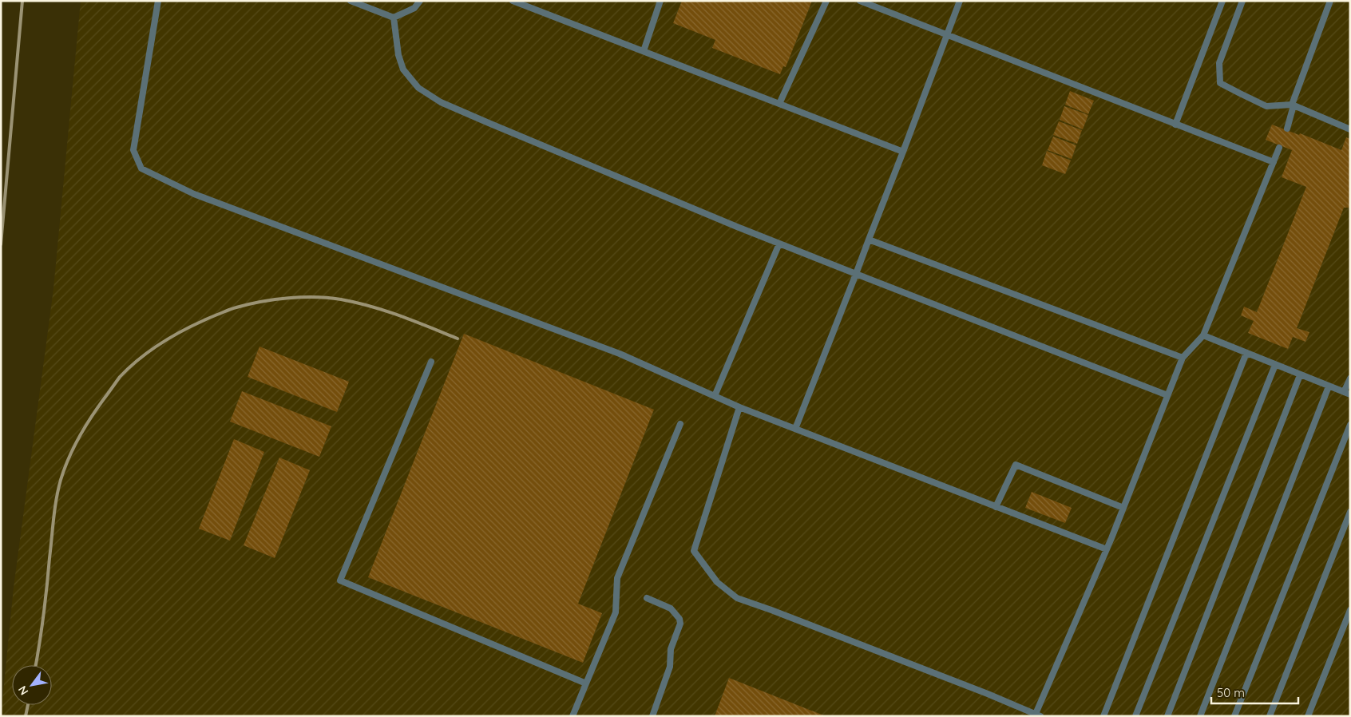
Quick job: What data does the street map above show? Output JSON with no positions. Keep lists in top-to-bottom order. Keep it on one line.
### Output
{"scale_bar":"50 m","north":"bottom left"}
